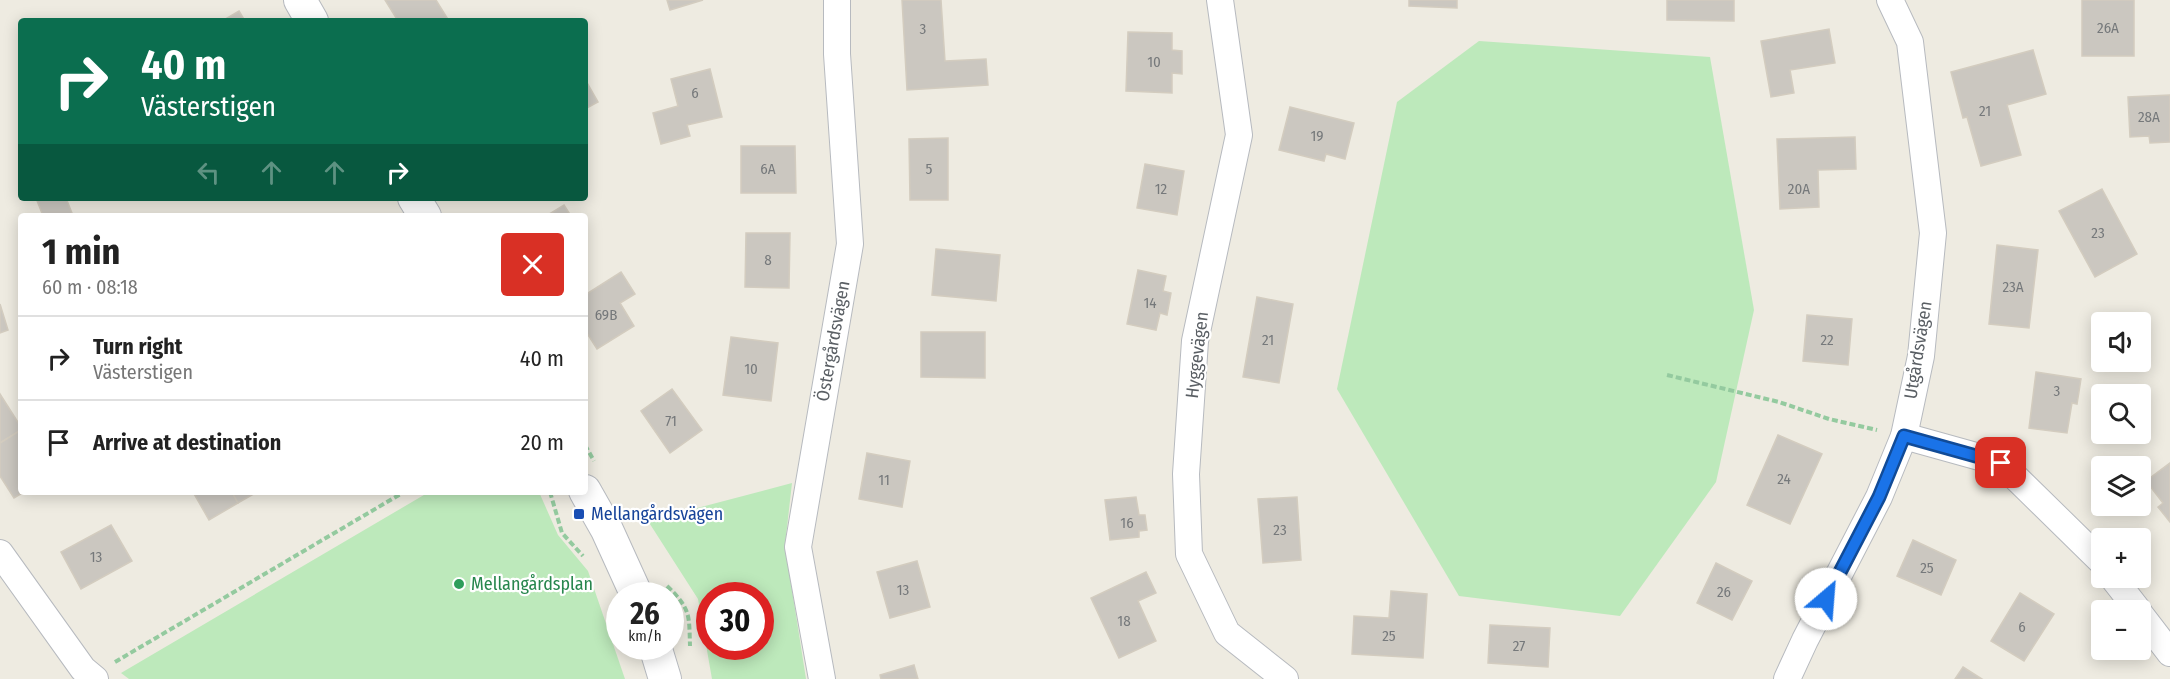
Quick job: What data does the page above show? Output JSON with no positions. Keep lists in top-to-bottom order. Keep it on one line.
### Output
{"streets":{"street":["Östergårdsvägen","Utgårdsvägen","Hyggevägen"]},"places":{"transit":["Mellangårdsvägen"],"other":["Mellangårdsplan"]},"house_numbers":["26A","3","10","6","21","28A","19","6A","5","12","20A","23","8","23A","14","69B","21","22","10","3","71","24","11","16","23","13","25","13","26","18","6","25","27"],"page":{"turn":["40 m","Västerstigen"],"heading":["1 min","60 m · 08:18"],"map_buttons":["+","−"],"list":[{"name":"Turn right","note":"Västerstigen","value":"40 m"},{"name":"Arrive at destination","value":"20 m"}],"speed":"26 km/h","limit":"30"}}
